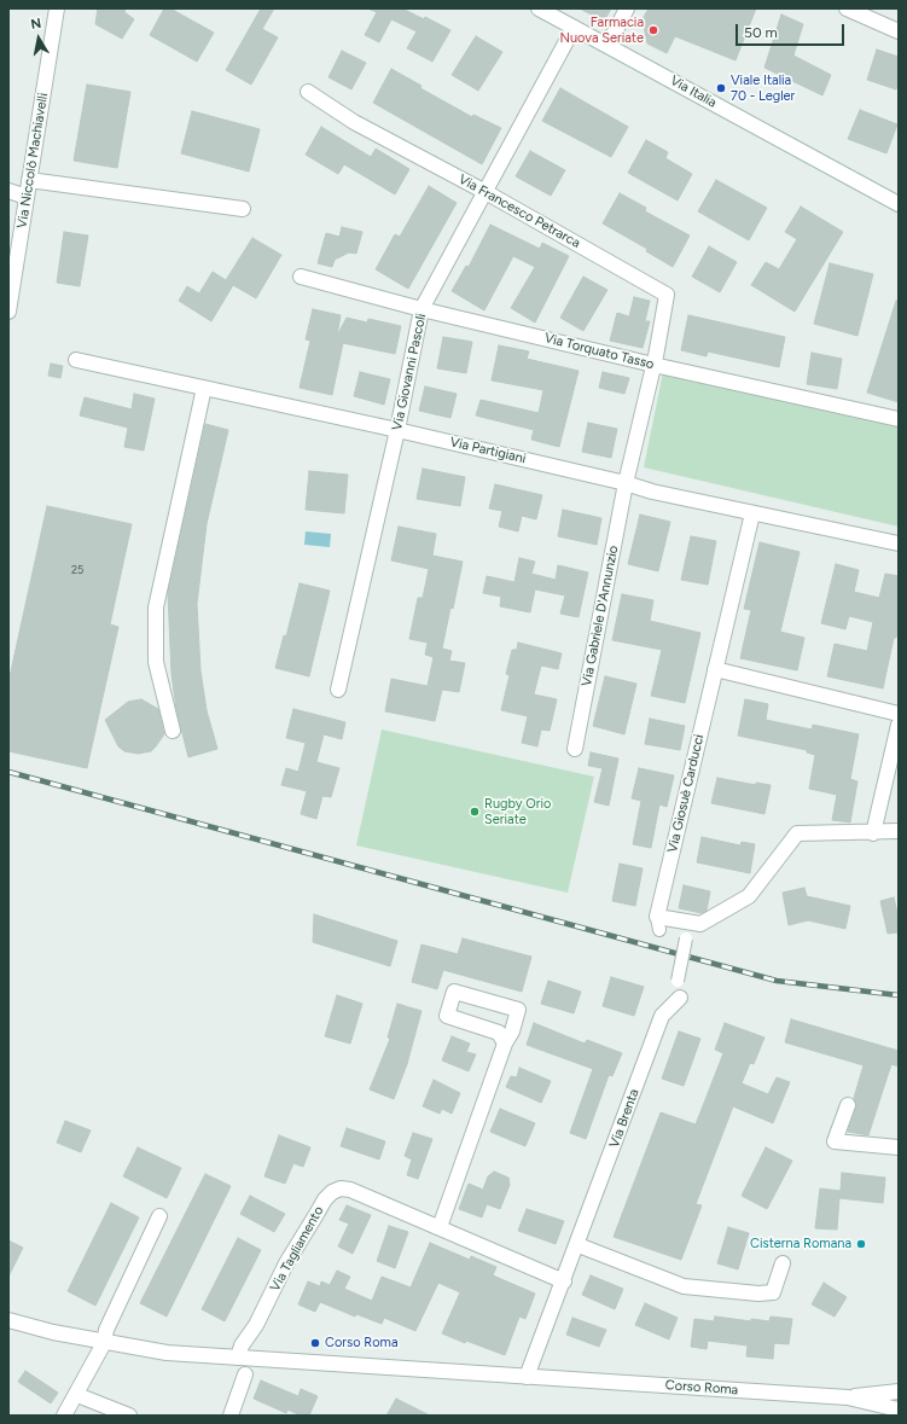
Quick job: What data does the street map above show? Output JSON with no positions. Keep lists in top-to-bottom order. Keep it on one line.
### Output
{"streets":{"street":["Via Italia","Via Niccolò Machiavelli","Via Francesco Petrarca","Via Torquato Tasso","Via Giovanni Pascoli","Via Partigiani","Via Gabriele D'Annunzio","Via Giosuè Carducci","Via Brenta","Via Tagliamento","Corso Roma"]},"crossings":[["Via Italia","Via Giovanni Pascoli"],["Via Francesco Petrarca","Via Torquato Tasso"],["Via Francesco Petrarca","Via Giovanni Pascoli"],["Via Francesco Petrarca","Via Partigiani"],["Via Francesco Petrarca","Via Gabriele D'Annunzio"],["Via Torquato Tasso","Via Giovanni Pascoli"],["Via Giovanni Pascoli","Via Partigiani"],["Via Partigiani","Via Gabriele D'Annunzio"],["Via Partigiani","Via Giosuè Carducci"],["Via Brenta","Via Tagliamento"],["Via Brenta","Corso Roma"],["Via Tagliamento","Corso Roma"]],"places":["Farmacia Nuova Seriate","Viale Italia 70 - Legler","Rugby Orio Seriate","Cisterna Romana","Corso Roma"],"house_numbers":["25"],"scale_bar":"50 m","north":"top"}
